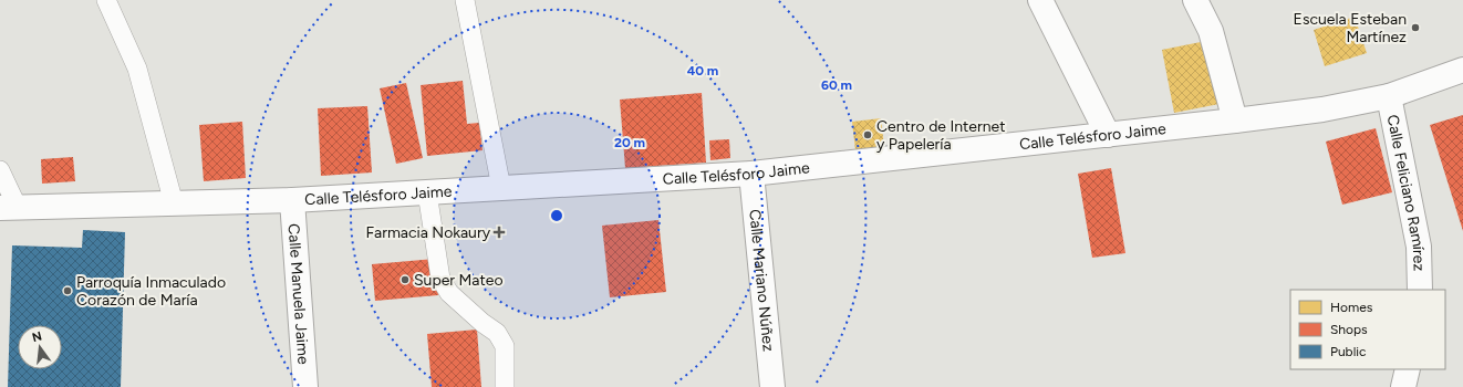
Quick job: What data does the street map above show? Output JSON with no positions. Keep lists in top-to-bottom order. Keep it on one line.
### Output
{"streets":{"street":["Calle Telésforo Jaime","Calle Feliciano Ramírez","Calle Mariano Núñez","Calle Manuela Jaime"]},"crossings":[["Calle Telésforo Jaime","Calle Feliciano Ramírez"],["Calle Telésforo Jaime","Calle Mariano Núñez"],["Calle Telésforo Jaime","Calle Manuela Jaime"]],"places":{"other":["Escuela Esteban Martínez","Centro de Internet y Papelería","Super Mateo","Parroquía Inmaculado Corazón de María"],"health":["Farmacia Nokaury"]},"legend":["Homes","Shops","Public"],"north":"top","rings":["40 m","60 m","20 m"]}
